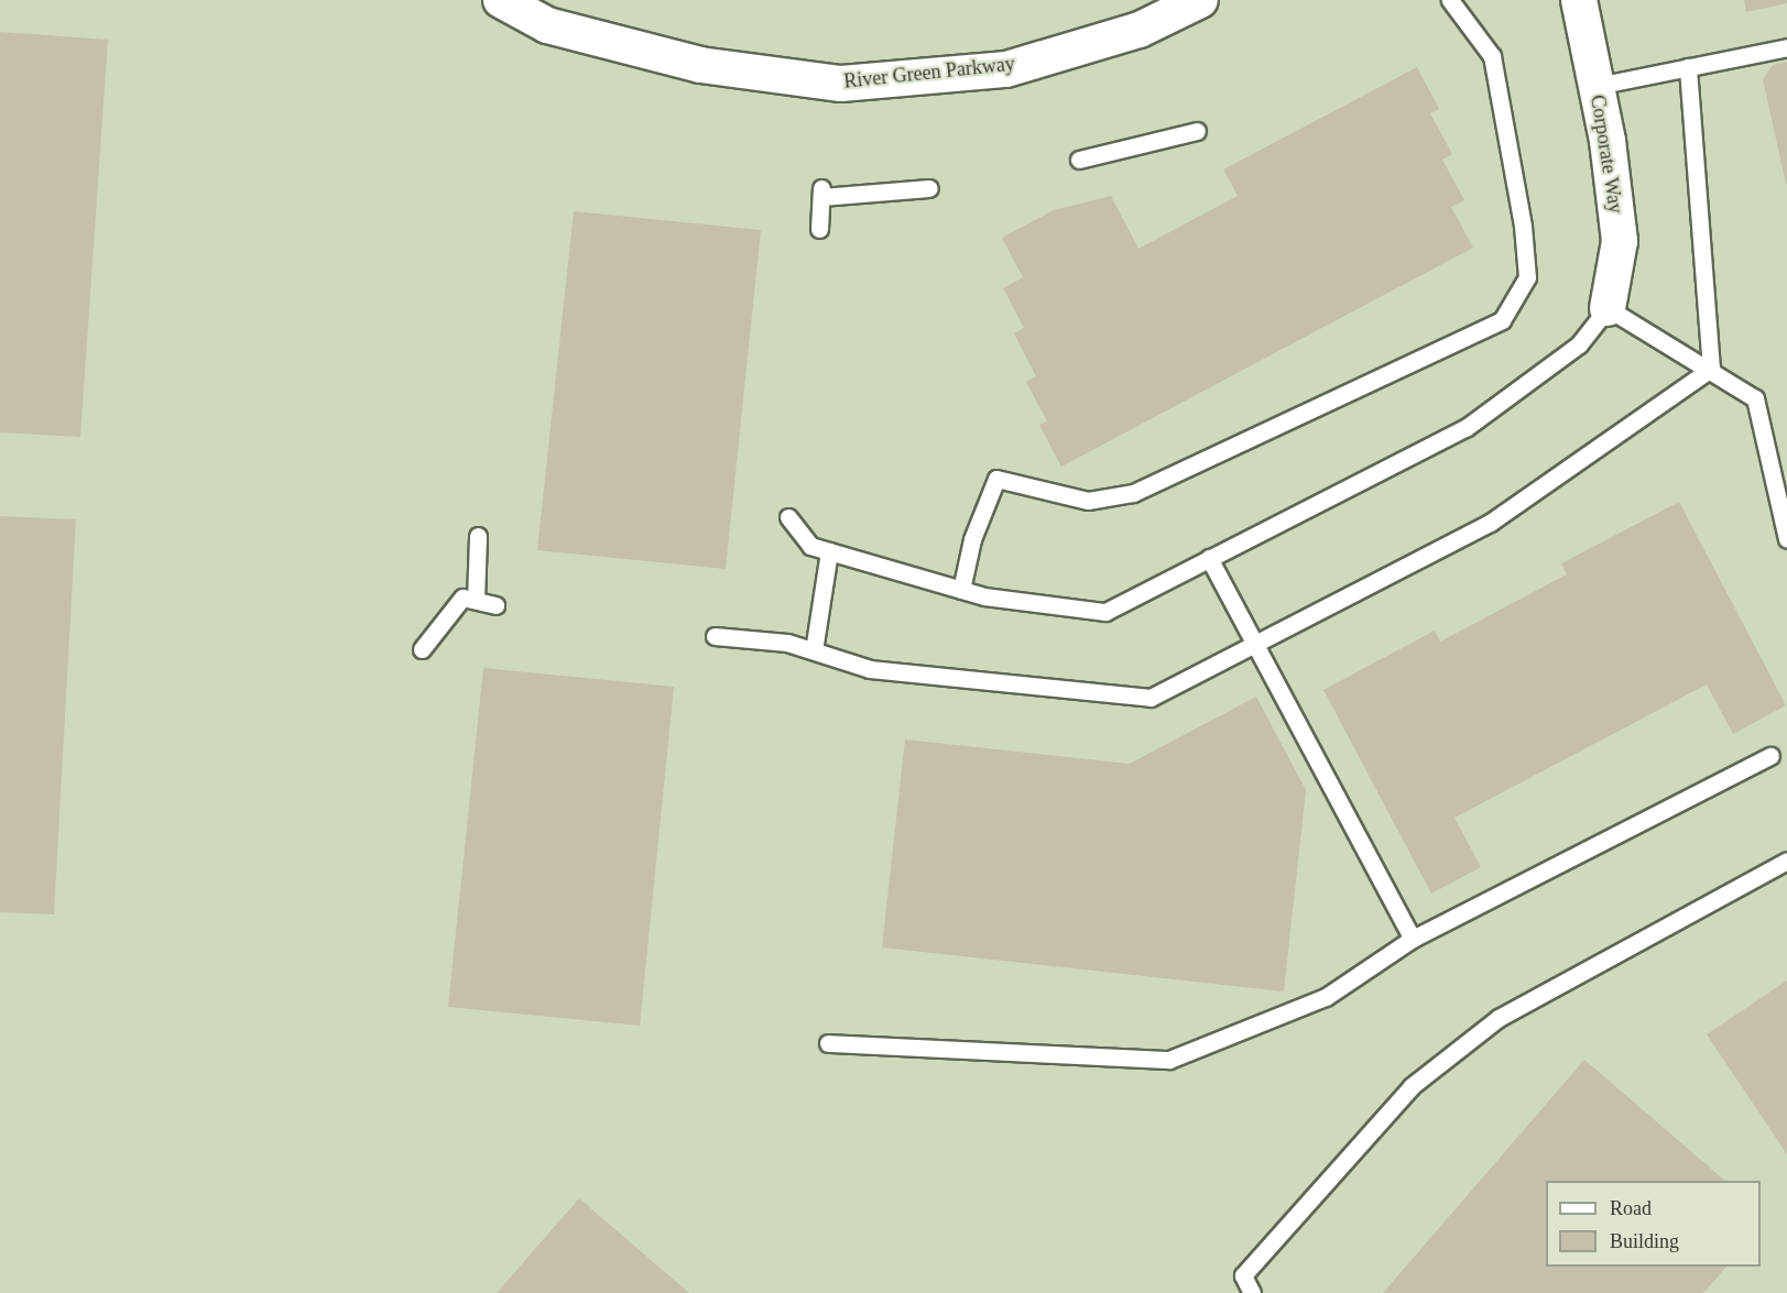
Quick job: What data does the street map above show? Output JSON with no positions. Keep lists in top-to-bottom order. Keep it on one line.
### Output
{"streets":{"street":["River Green Parkway","Corporate Way"]},"legend":["Road","Building"]}
